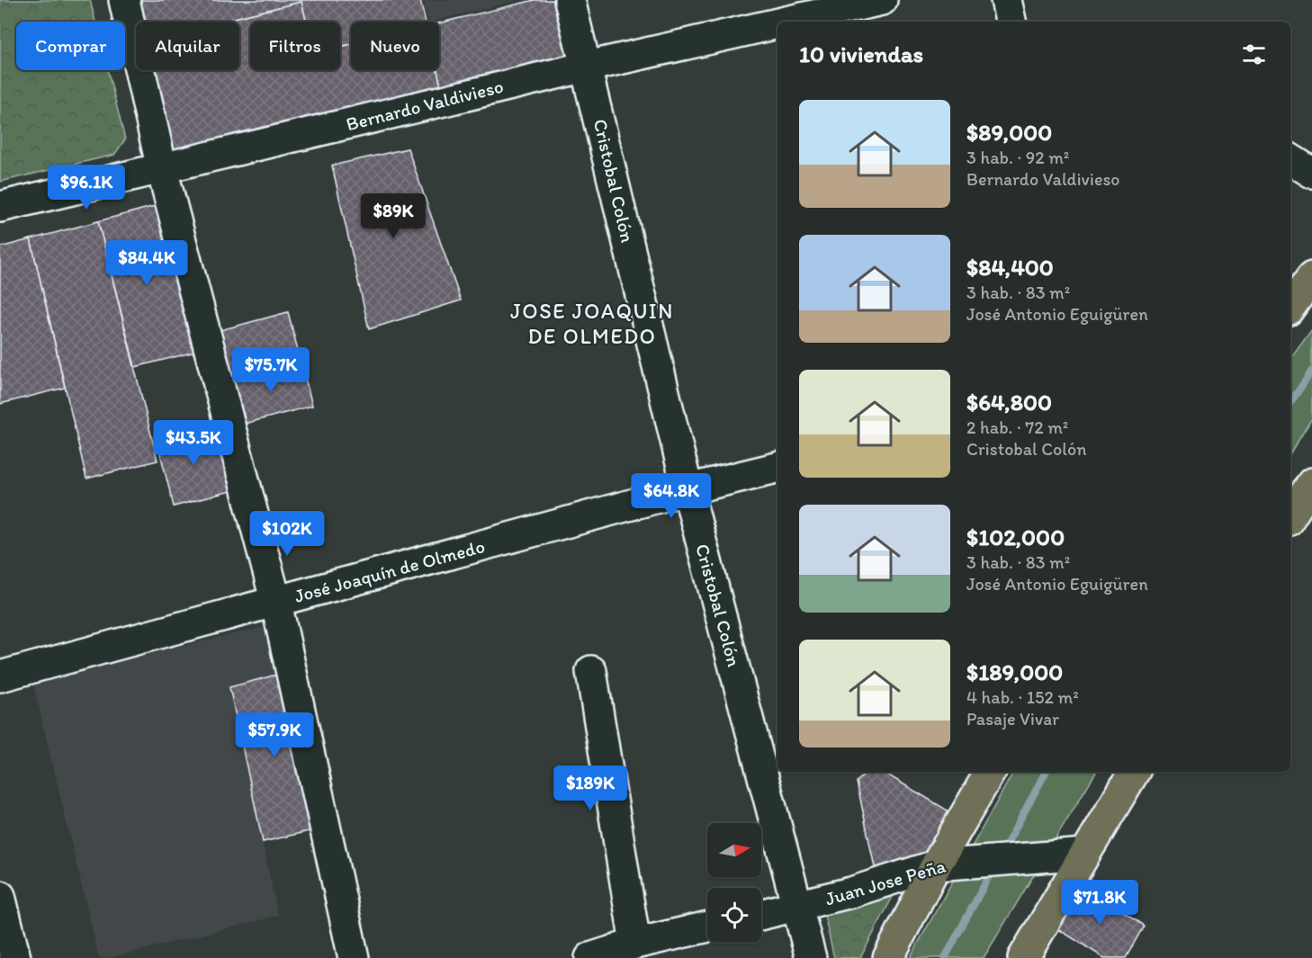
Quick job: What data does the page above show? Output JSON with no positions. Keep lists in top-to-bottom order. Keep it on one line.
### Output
{"streets":{"street":["Bernardo Valdivieso","Cristobal Colón","José Joaquín de Olmedo","Juan Jose Peña"]},"crossings":[["Bernardo Valdivieso","Cristobal Colón"],["Cristobal Colón","José Joaquín de Olmedo"],["Cristobal Colón","Juan Jose Peña"]],"districts":["JOSE JOAQUIN DE OLMEDO"],"north":"right","page":{"chip":["Comprar","Alquilar","Filtros","Nuevo"],"heading":"10 viviendas","list":[{"name":"$89,000","note":"3 hab. · 92 m² · Bernardo Valdivieso"},{"name":"$84,400","note":"3 hab. · 83 m² · José Antonio Eguigüren"},{"name":"$64,800","note":"2 hab. · 72 m² · Cristobal Colón"},{"name":"$102,000","note":"3 hab. · 83 m² · José Antonio Eguigüren"},{"name":"$189,000","note":"4 hab. · 152 m² · Pasaje Vivar"}],"price":["$96.1K","$89K","$84.4K","$75.7K","$43.5K","$64.8K","$102K","$57.9K","$189K","$71.8K"]}}
